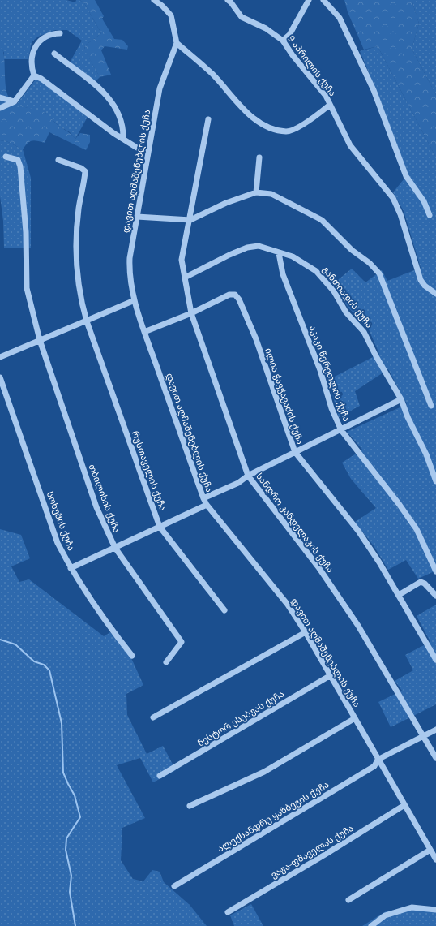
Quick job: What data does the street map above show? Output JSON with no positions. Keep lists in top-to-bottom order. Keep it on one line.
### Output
{"streets":{"street":["9 აპრილის ქუჩა","დავით აღმაშენებლის ქუჩა","განთიადის ქუჩა","აკაკი წერეთლის ქუჩა","ილია ჭავჭავაძის ქუჩა","რუსთაველის ქუჩა","თბილისის ქუჩა","სოხუმის ქუჩა","სანდრო კანდელაკის ქუჩა","ნესტორ ესებუას ქუჩა","ალექსანდრე ყაზბეგის ქუჩა","ვაჟა-ფშაველას ქუჩა"]},"crossings":[["დავით აღმაშენებლის ქუჩა","ილია ჭავჭავაძის ქუჩა"],["დავით აღმაშენებლის ქუჩა","ნესტორ ესებუას ქუჩა"],["დავით აღმაშენებლის ქუჩა","ალექსანდრე ყაზბეგის ქუჩა"],["დავით აღმაშენებლის ქუჩა","ვაჟა-ფშაველას ქუჩა"],["განთიადის ქუჩა","აკაკი წერეთლის ქუჩა"],["განთიადის ქუჩა","სანდრო კანდელაკის ქუჩა"],["ილია ჭავჭავაძის ქუჩა","სანდრო კანდელაკის ქუჩა"],["სანდრო კანდელაკის ქუჩა","ალექსანდრე ყაზბეგის ქუჩა"]]}
